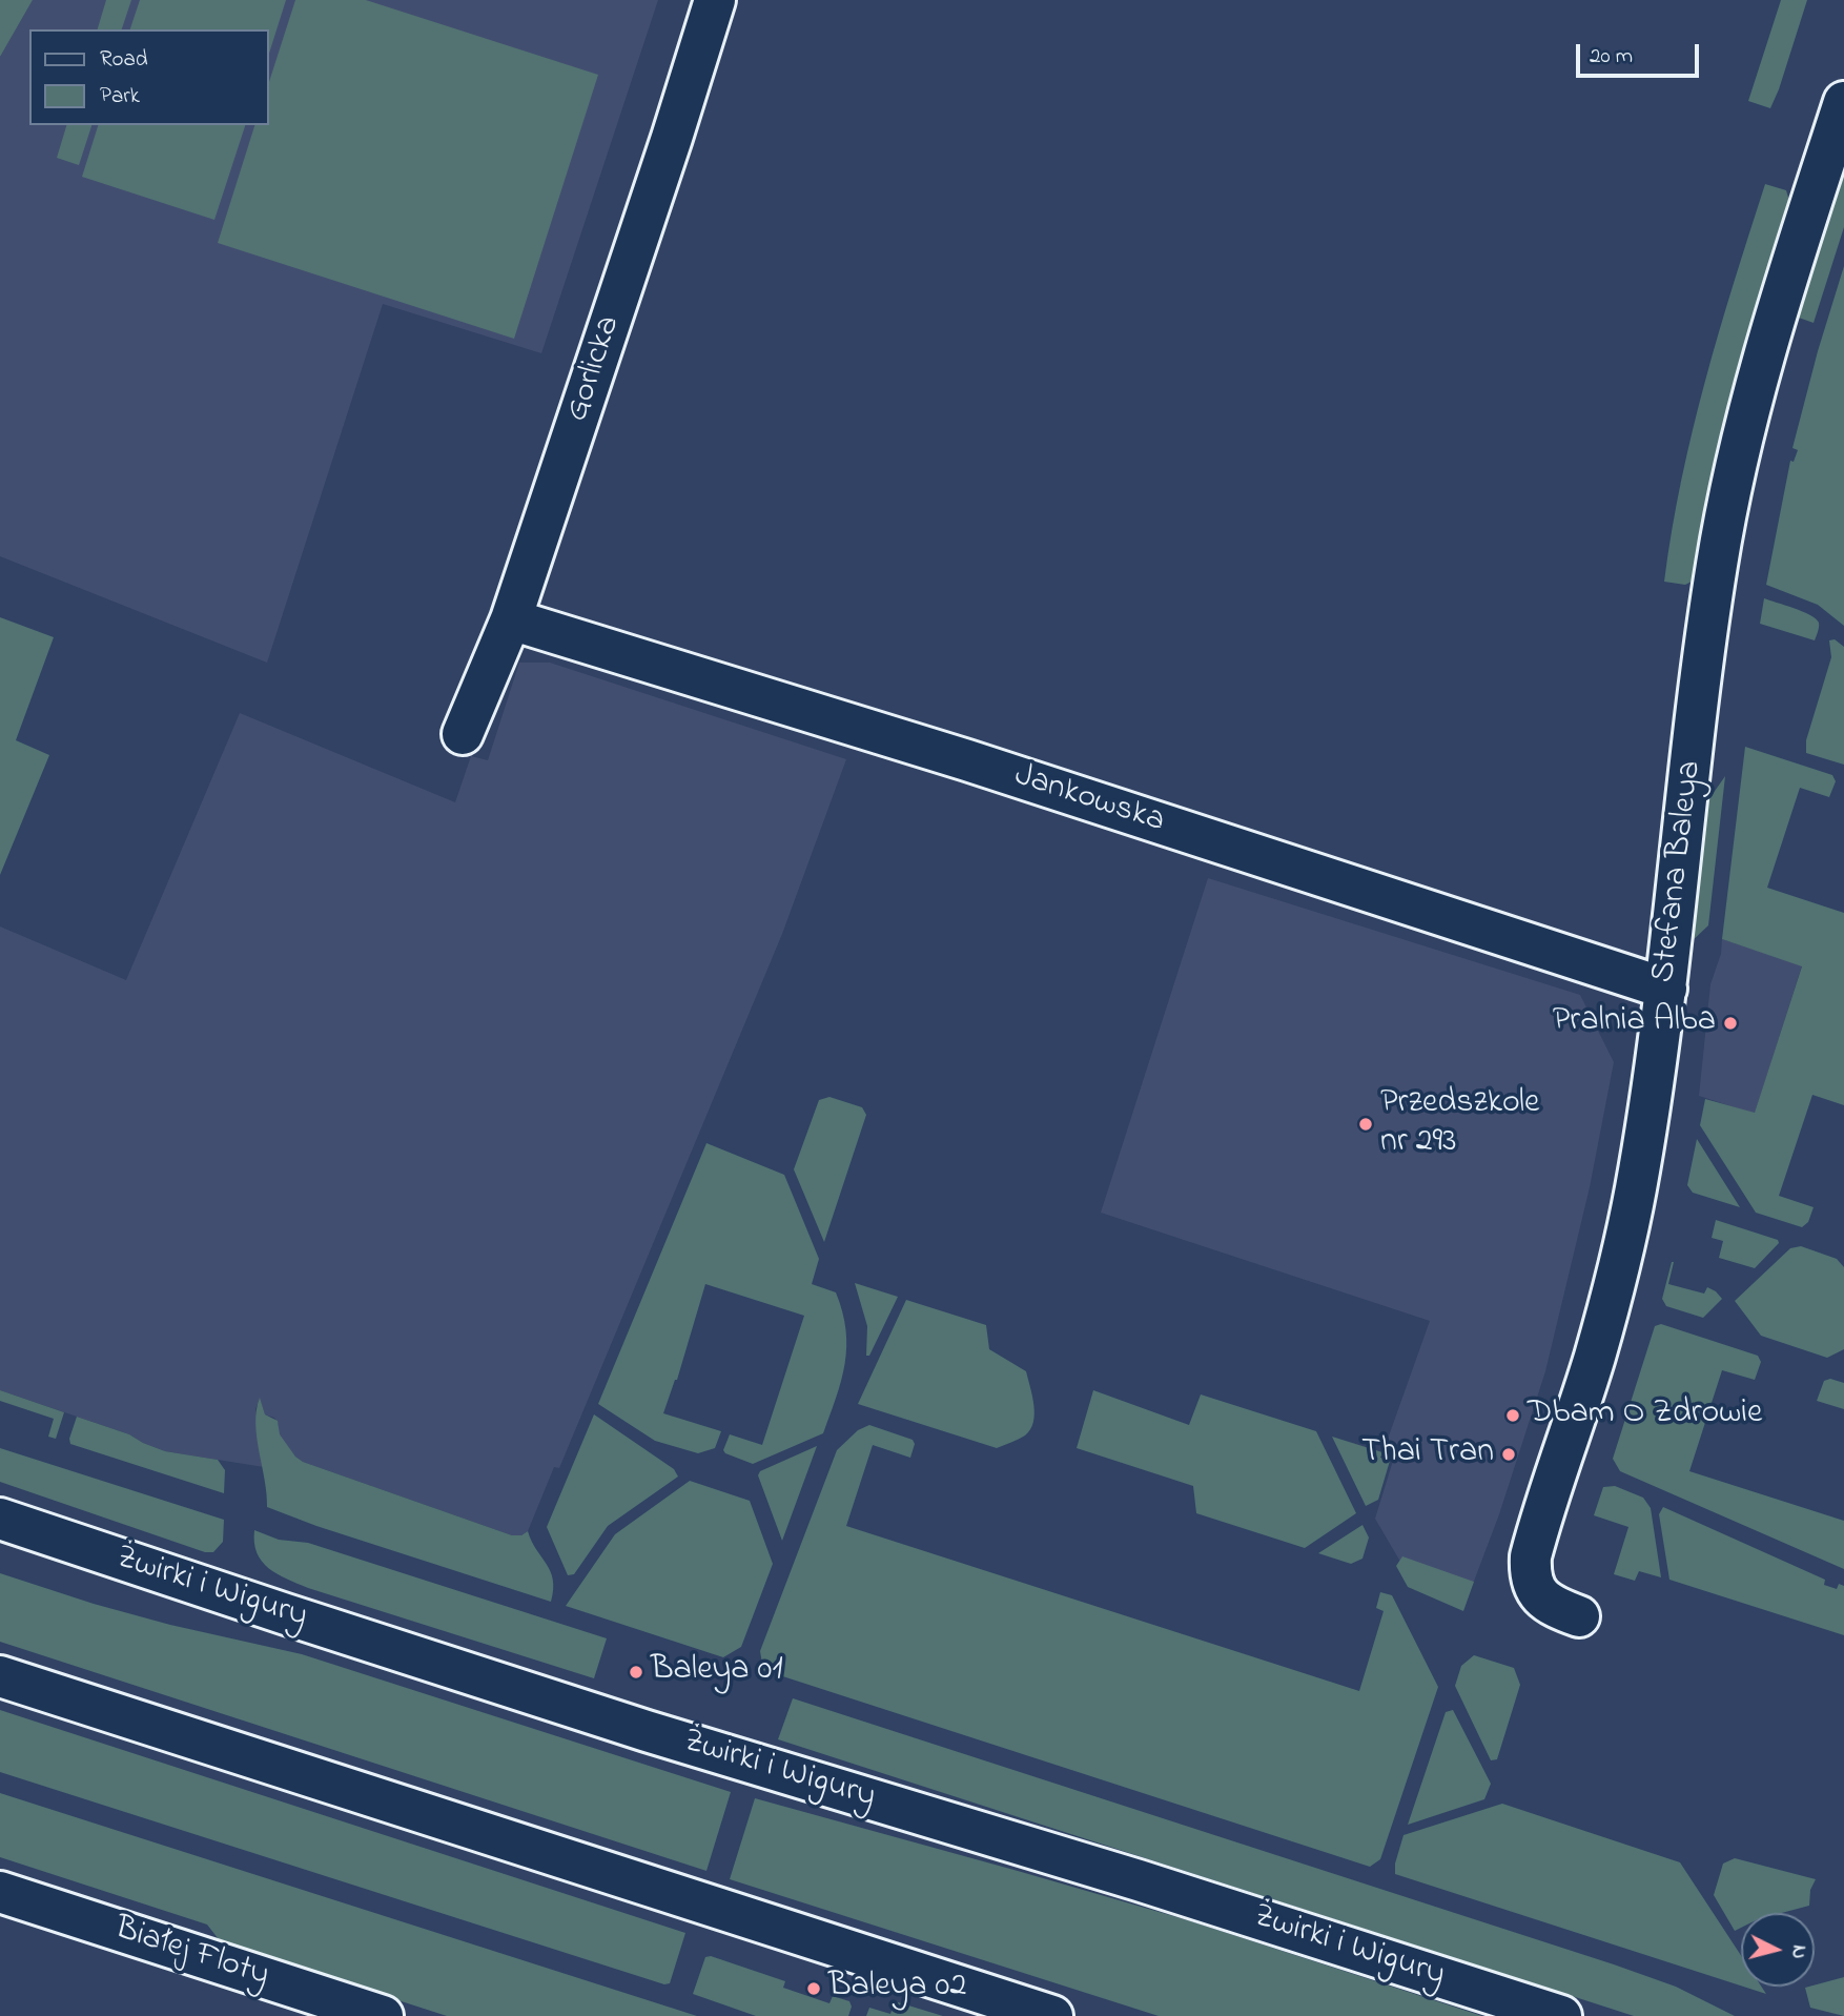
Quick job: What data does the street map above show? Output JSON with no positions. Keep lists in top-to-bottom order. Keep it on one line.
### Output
{"streets":{"street":["Gorlicka","Jankowska","Stefana Baleya","Żwirki i Wigury","Białej Floty"]},"crossings":[["Gorlicka","Jankowska"],["Jankowska","Stefana Baleya"]],"places":["Pralnia Alba","Przedszkole nr 293","Dbam O Zdrowie","Thai Tran","Baleya 01","Baleya 02"],"legend":["Road","Park"],"scale_bar":"20 m","north":"right"}
